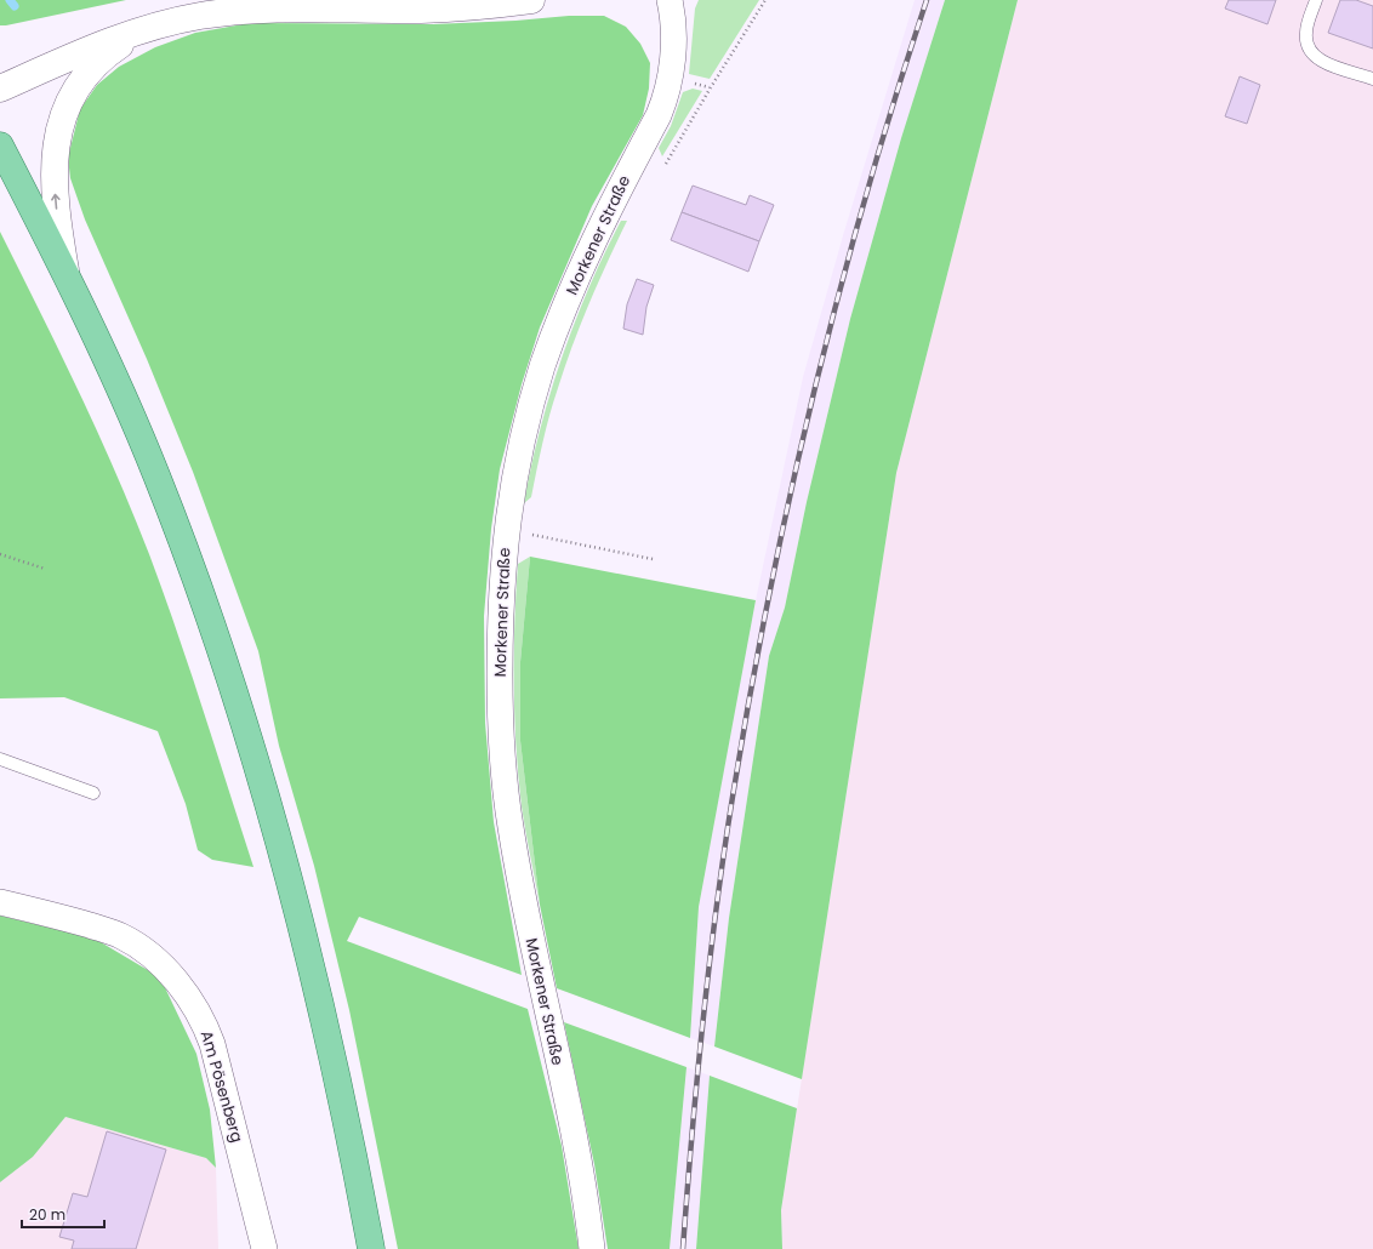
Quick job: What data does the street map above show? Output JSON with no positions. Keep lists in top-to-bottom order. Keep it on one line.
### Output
{"streets":{"street":["Morkener Straße","Am Pösenberg"]},"scale_bar":"20 m"}
